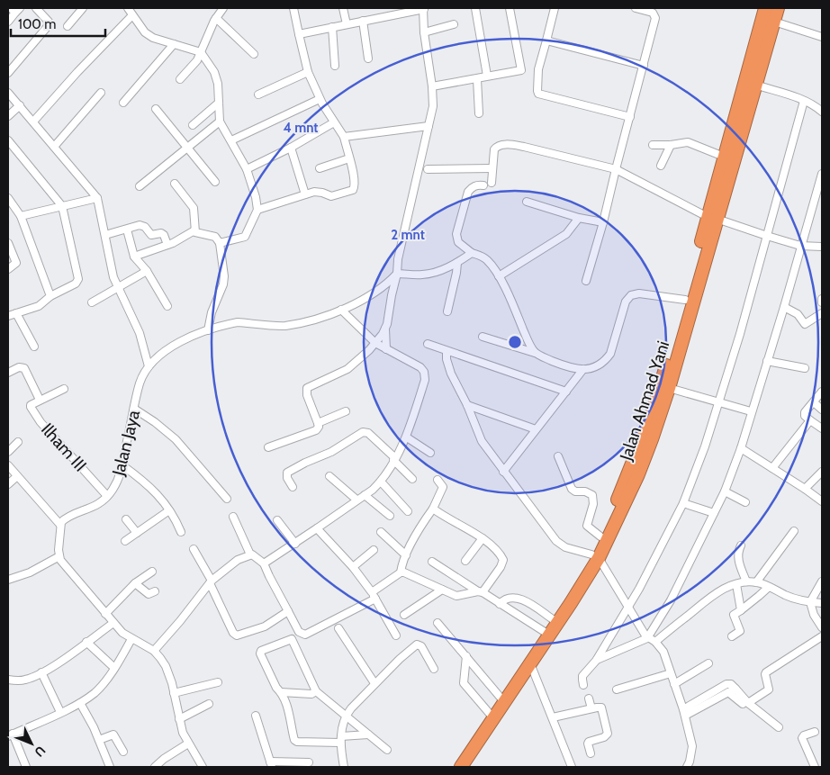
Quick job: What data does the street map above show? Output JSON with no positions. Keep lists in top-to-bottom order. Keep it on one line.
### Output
{"streets":{"highway":["Jalan Ahmad Yani"],"street":["Jalan Jaya","Ilham III"]},"crossings":[["Jalan Jaya","Ilham III"]],"scale_bar":"100 m","north":"bottom right","rings":["4 mnt","2 mnt"]}
